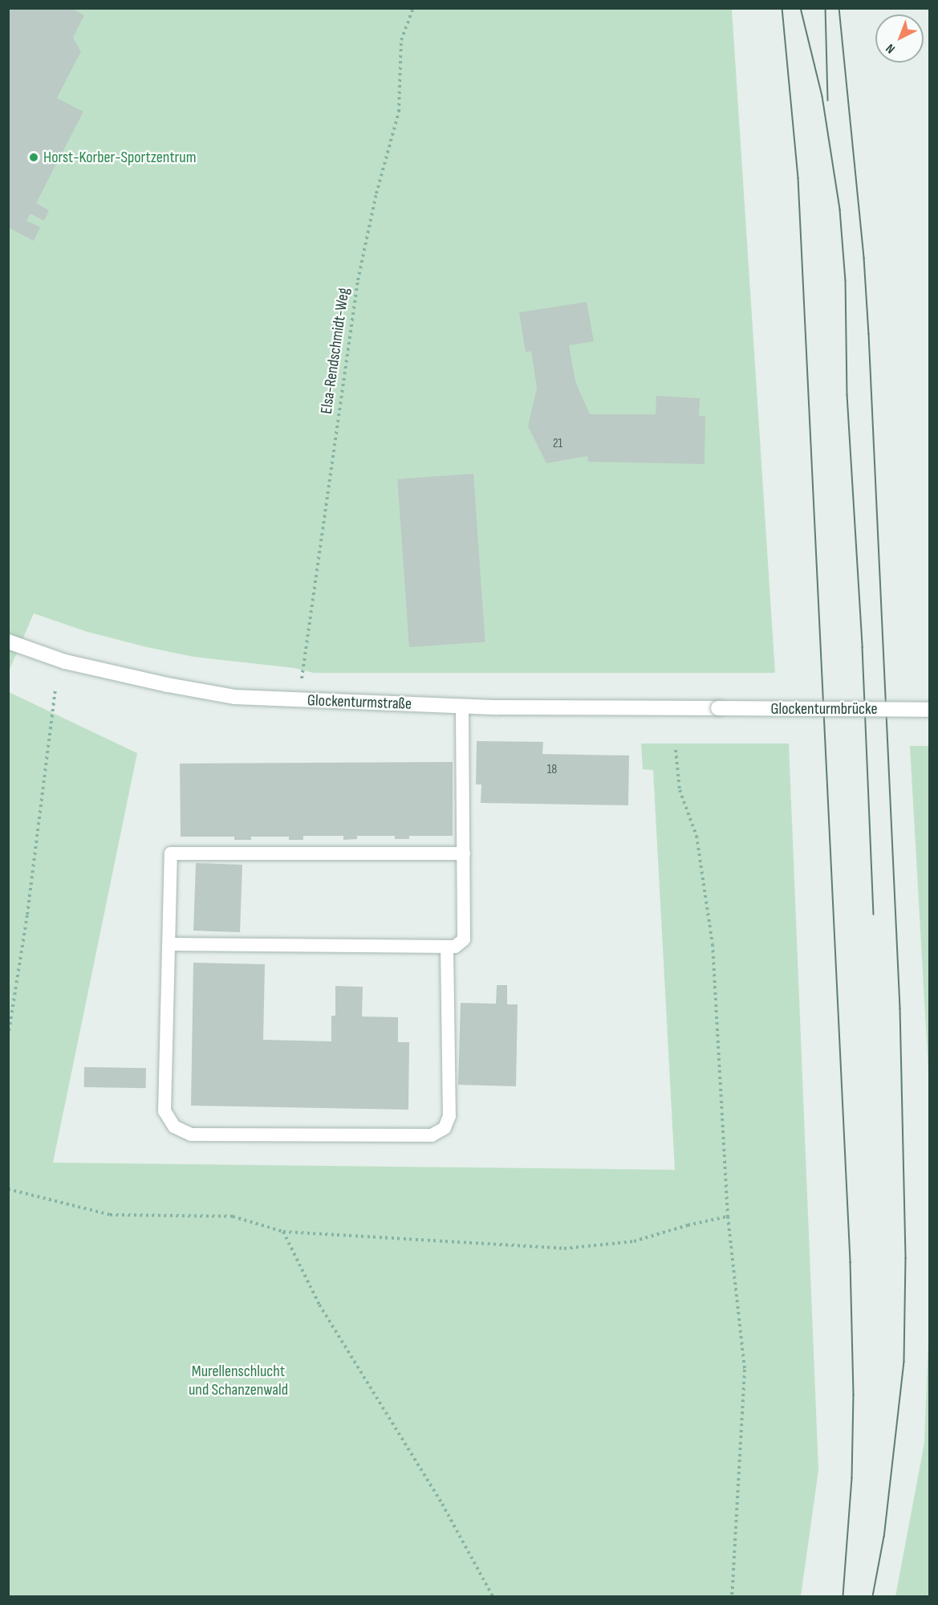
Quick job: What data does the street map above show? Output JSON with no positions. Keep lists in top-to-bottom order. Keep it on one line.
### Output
{"streets":{"street":["Glockenturmstraße","Glockenturmbrücke"],"path":["Elsa-Rendschmidt-Weg"]},"crossings":[["Elsa-Rendschmidt-Weg","Glockenturmstraße"],["Glockenturmstraße","Glockenturmbrücke"]],"parks":["Murellenschlucht und Schanzenwald"],"places":["Horst-Korber-Sportzentrum"],"house_numbers":["21","18"],"north":"bottom left"}
